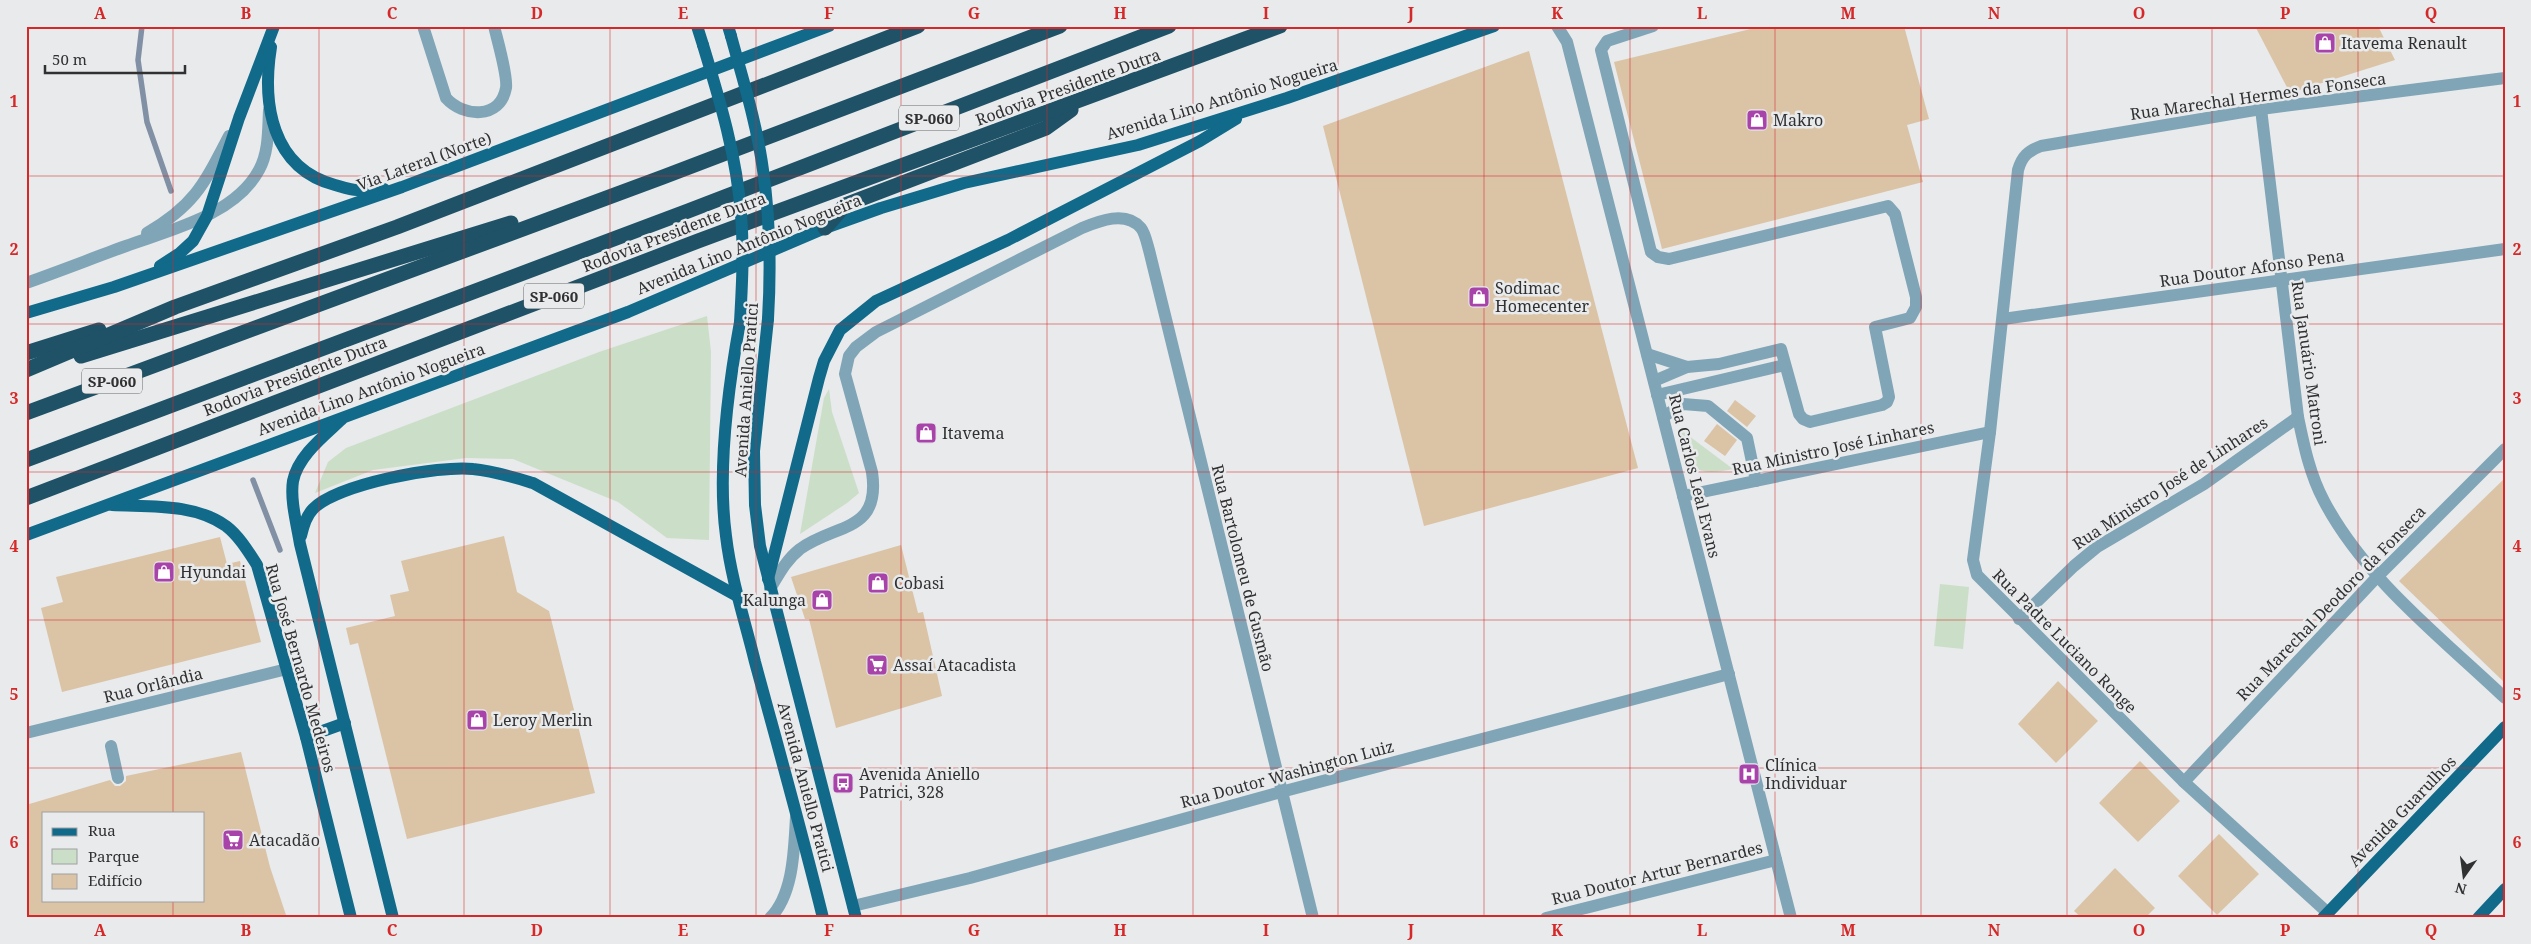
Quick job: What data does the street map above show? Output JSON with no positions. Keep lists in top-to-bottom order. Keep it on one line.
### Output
{"streets":{"highway":["Rodovia Presidente Dutra","SP-060"],"main road":["Avenida Lino Antônio Nogueira","Via Lateral (Norte)","Avenida Aniello Pratici","Rua José Bernardo Medeiros","Avenida Guarulhos"],"street":["Rua Marechal Hermes da Fonseca","Rua Doutor Afonso Pena","Rua Januário Matroni","Rua Ministro José Linhares","Rua Carlos Leal Evans","Rua Ministro José de Linhares","Rua Bartolomeu de Gusmão","Rua Marechal Deodoro da Fonseca","Rua Padre Luciano Ronge","Rua Orlândia","Rua Doutor Washington Luiz","Rua Doutor Artur Bernardes"]},"crossings":[["Rua Marechal Hermes da Fonseca","Rua Januário Matroni"],["Rua Marechal Hermes da Fonseca","Rua Padre Luciano Ronge"],["Avenida Lino Antônio Nogueira","Rua José Bernardo Medeiros"],["Rua Doutor Afonso Pena","Rua Januário Matroni"],["Rua Doutor Afonso Pena","Rua Padre Luciano Ronge"],["Rua Januário Matroni","Rua Ministro José de Linhares"],["Rua Januário Matroni","Rua Marechal Deodoro da Fonseca"],["Avenida Aniello Pratici","Rua Bartolomeu de Gusmão"],["Avenida Aniello Pratici","Rua Doutor Washington Luiz"],["Rua Ministro José Linhares","Rua Carlos Leal Evans"],["Rua Ministro José Linhares","Rua Padre Luciano Ronge"],["Rua Carlos Leal Evans","Rua Doutor Washington Luiz"],["Rua Carlos Leal Evans","Rua Doutor Artur Bernardes"],["Rua Ministro José de Linhares","Rua Padre Luciano Ronge"],["Rua Bartolomeu de Gusmão","Rua Doutor Washington Luiz"],["Rua Marechal Deodoro da Fonseca","Rua Padre Luciano Ronge"],["Rua Padre Luciano Ronge","Avenida Guarulhos"],["Rua José Bernardo Medeiros","Rua Orlândia"]],"places":{"shop":["Itavema Renault","Makro","Sodimac Homecenter","Itavema","Hyundai","Cobasi","Kalunga","Leroy Merlin"],"supermarket":["Assaí Atacadista","Atacadão"],"hospital":["Clínica Individuar"],"bus stop":["Avenida Aniello Patrici, 328"]},"legend":["Rua","Parque","Edifício"],"scale_bar":"50 m","north":"bottom","grid":{"columns":["A","B","C","D","E","F","G","H","I","J","K","L","M","N","O","P","Q"],"rows":["1","2","3","4","5","6"]}}
